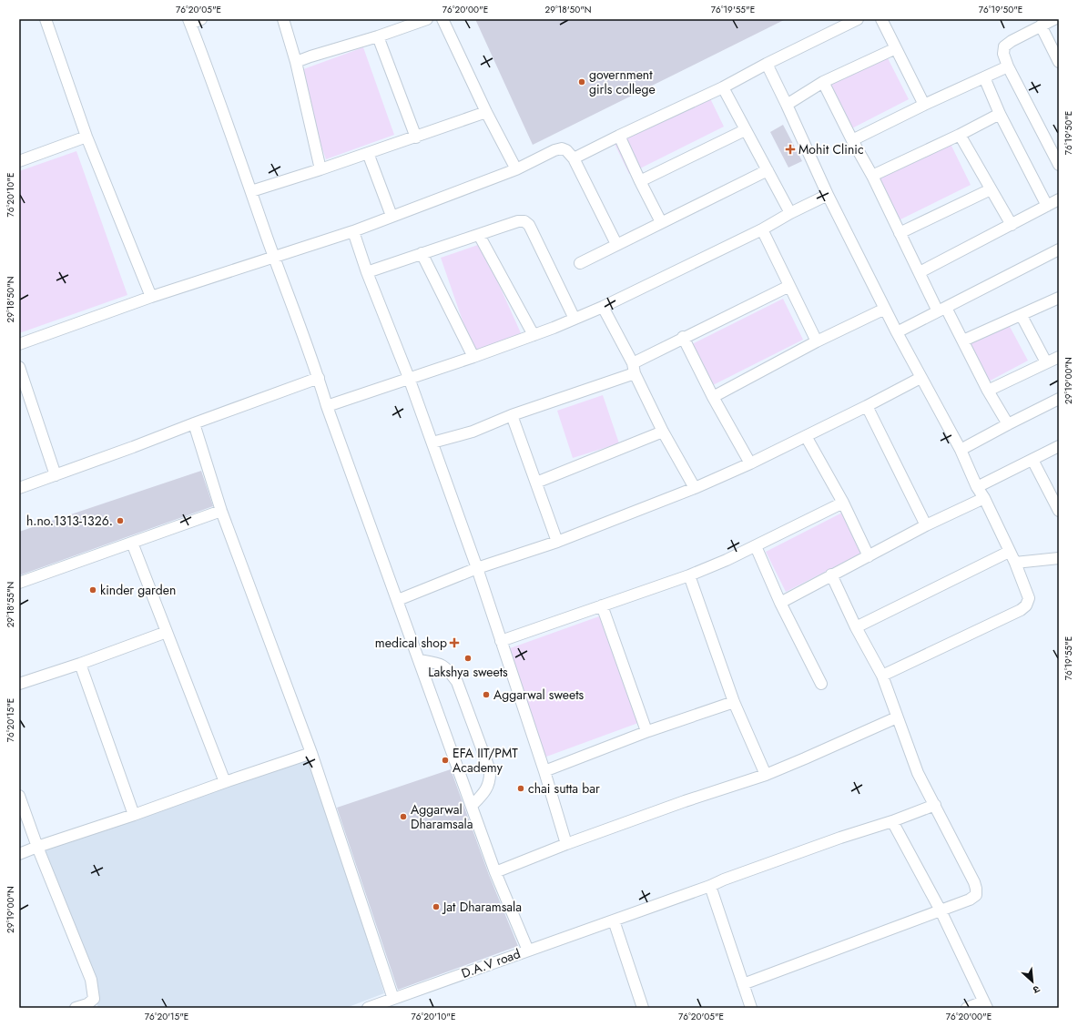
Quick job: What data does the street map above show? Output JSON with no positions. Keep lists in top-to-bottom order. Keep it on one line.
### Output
{"streets":{"street":["D.A.V road"]},"places":{"other":["government girls college","h.no.1313-1326.","kinder garden","Lakshya sweets","Aggarwal sweets","EFA IIT/PMT Academy","chai sutta bar","Aggarwal Dharamsala","Jat Dharamsala"],"health":["Mohit Clinic","medical shop"]},"north":"bottom right","coordinates":["76°20'05\"E","76°20'00\"E","29°18'50\"N","76°19'55\"E","76°19'50\"E","76°20'10\"E","29°19'00\"N","29°18'55\"N","76°20'15\"E"]}
